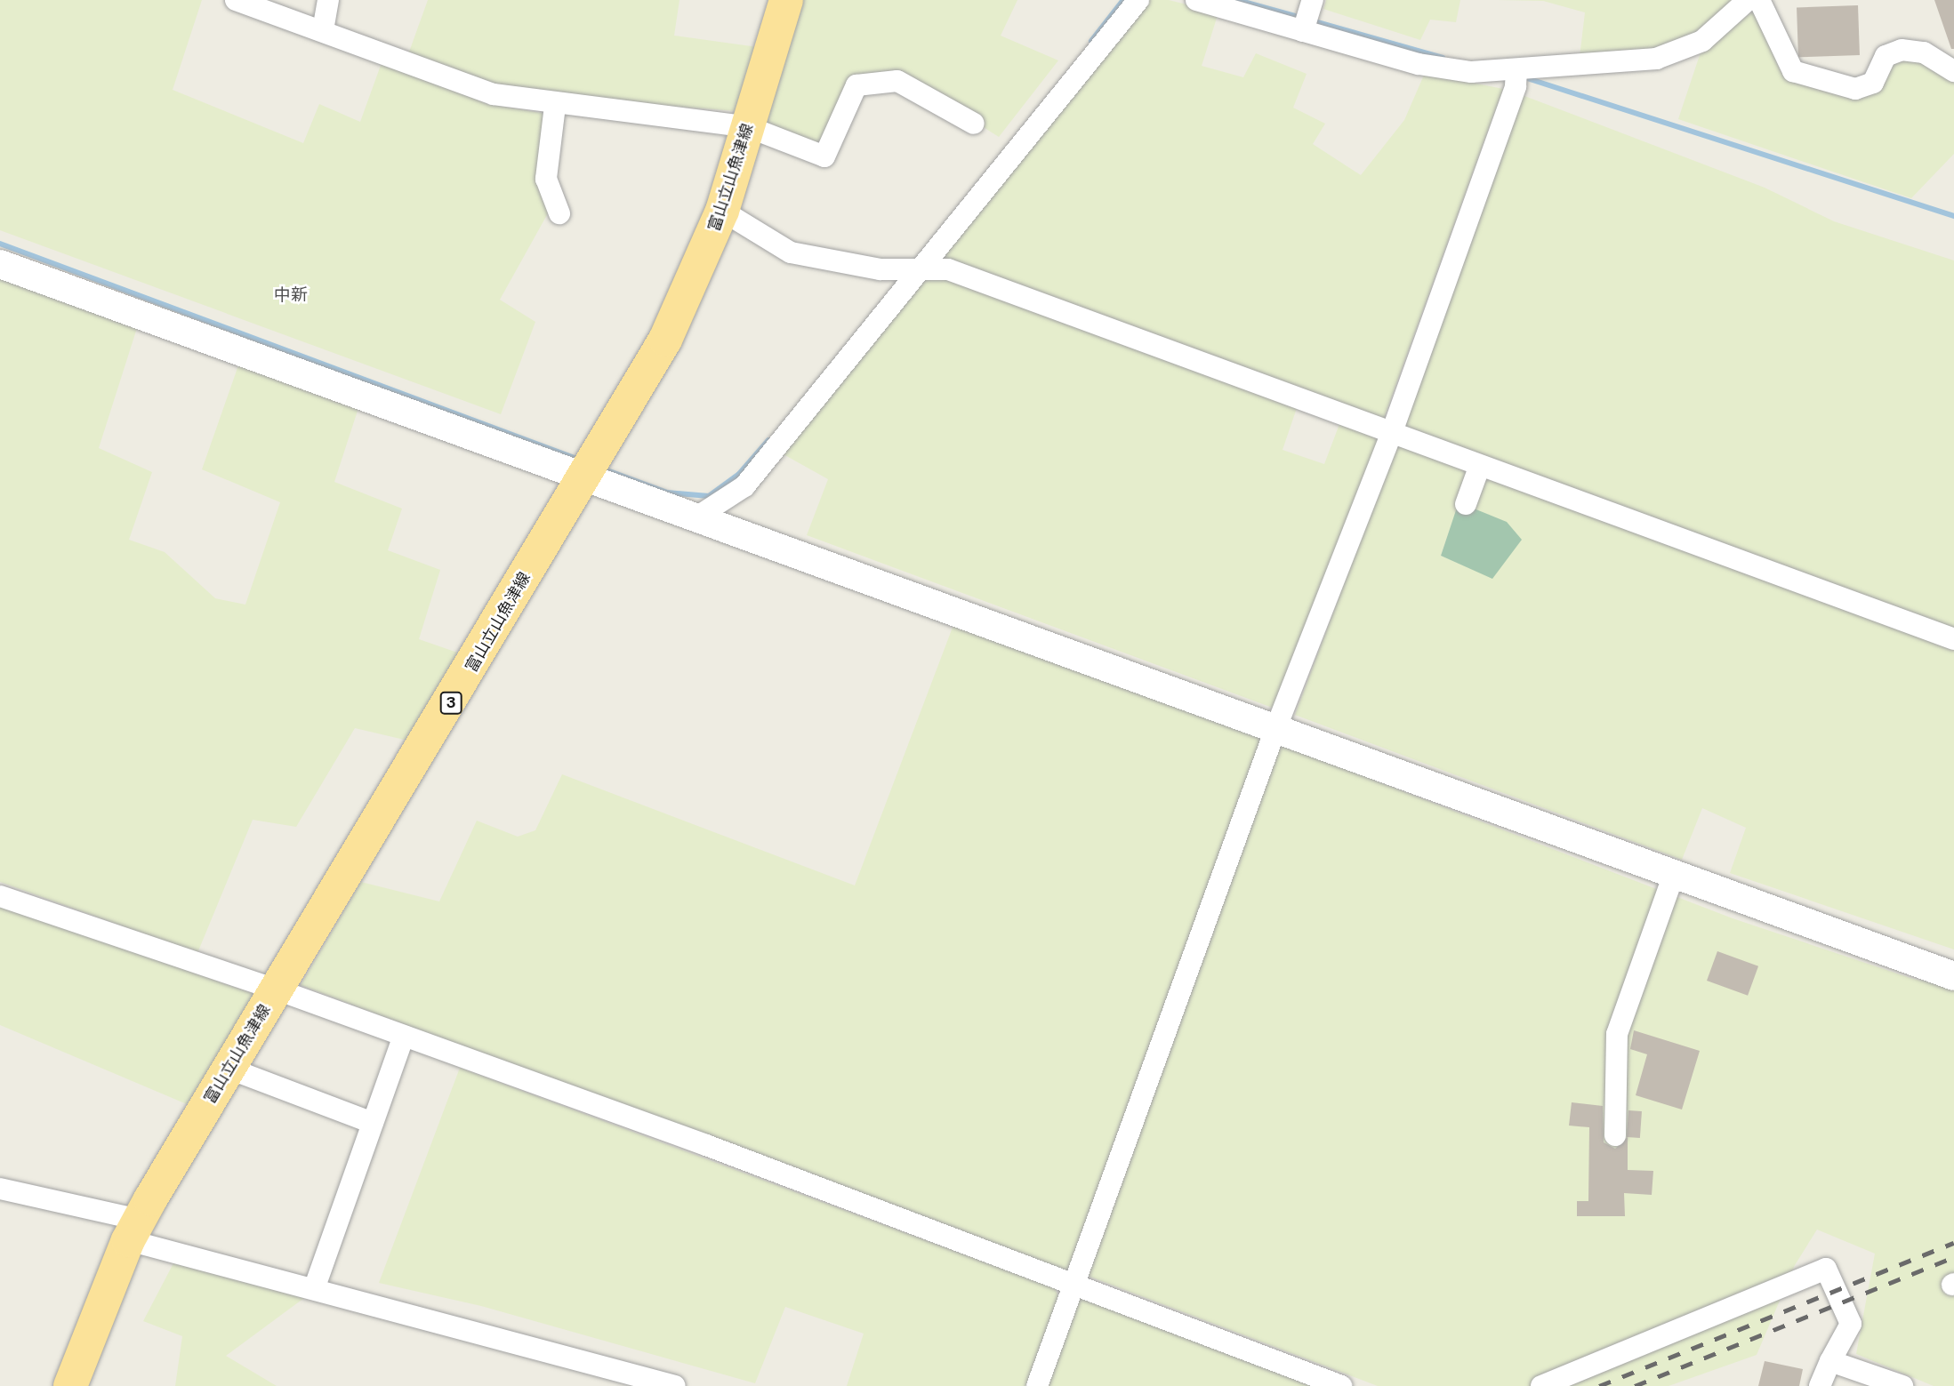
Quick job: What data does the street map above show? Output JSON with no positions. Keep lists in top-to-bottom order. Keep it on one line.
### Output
{"streets":{"main road":["富山立山魚津線","3"]},"districts":["中新"]}
